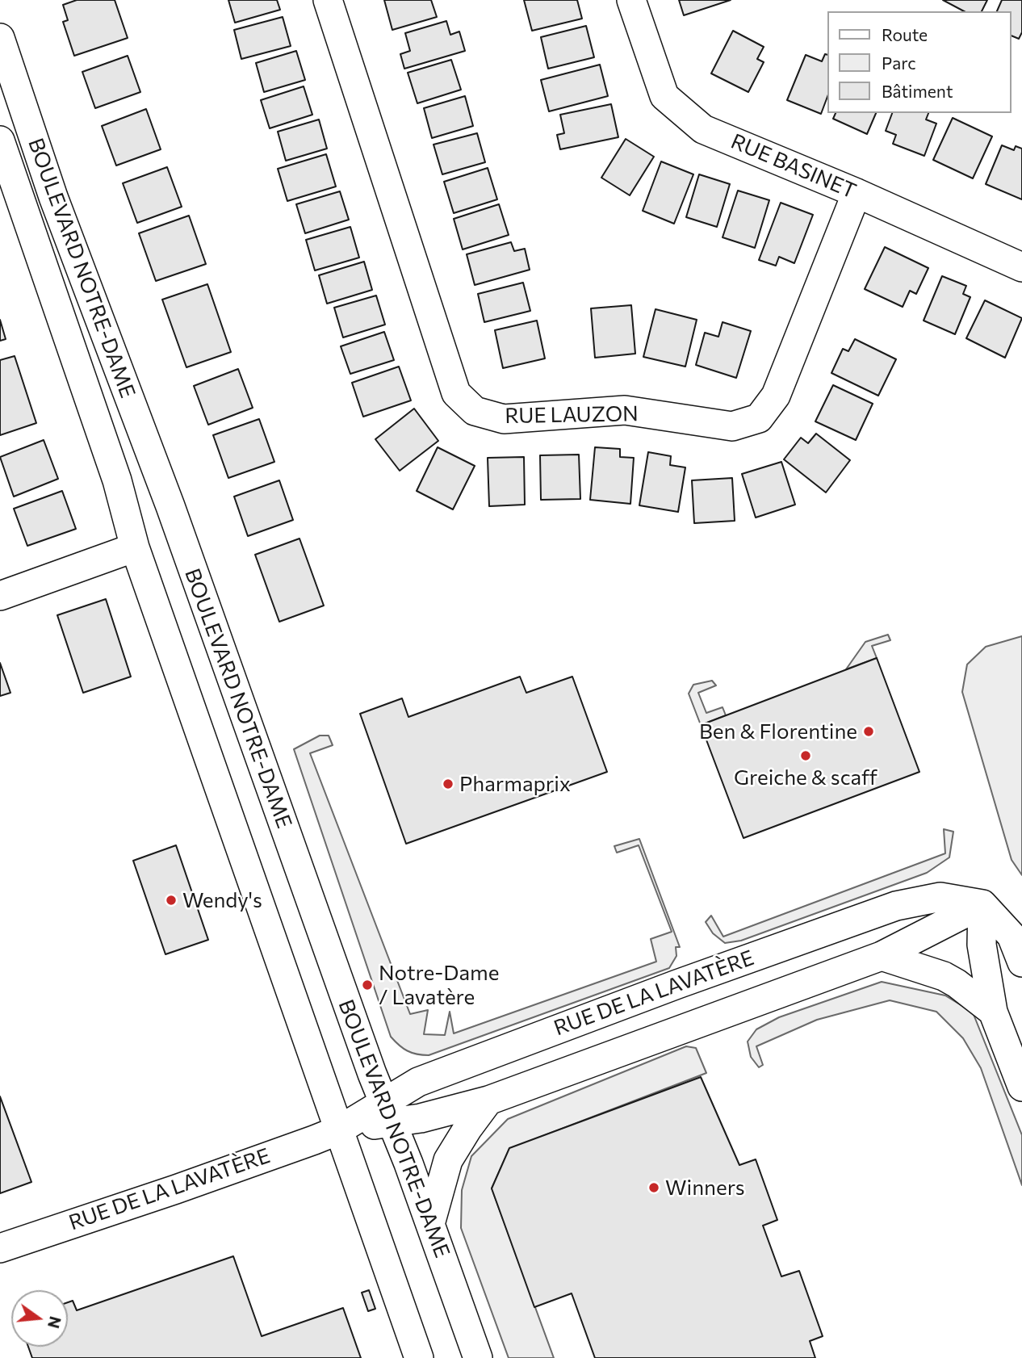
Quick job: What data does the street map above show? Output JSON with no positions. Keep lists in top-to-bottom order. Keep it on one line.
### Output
{"streets":{"street":["RUE BASINET","BOULEVARD NOTRE-DAME","RUE LAUZON","RUE DE LA LAVATÈRE"]},"crossings":[["RUE BASINET","RUE LAUZON"],["BOULEVARD NOTRE-DAME","RUE DE LA LAVATÈRE"]],"places":["Ben & Florentine","Greiche & scaff","Pharmaprix","Wendy's","Notre-Dame / Lavatère","Winners"],"legend":["Route","Parc","Bâtiment"],"north":"right"}
